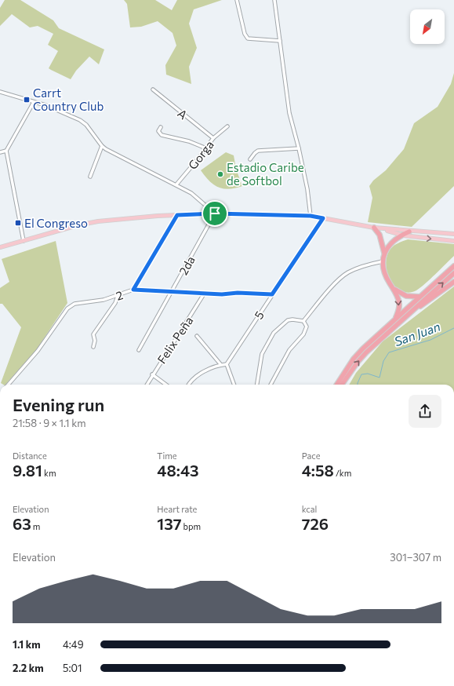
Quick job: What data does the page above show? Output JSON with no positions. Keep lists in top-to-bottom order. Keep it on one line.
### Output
{"streets":{"street":["A","Gorga","2da","2","5","Felix Peña"]},"crossings":[["A","Gorga"],["2da","2"],["2","5"],["2","Felix Peña"]],"water":["San Juan"],"places":{"transit":["Carrt Country Club","El Congreso"],"other":["Estadio Caribe de Softbol"]},"north":"bottom left","page":{"heading":["Evening run","21:58 · 9 × 1.1 km"],"stats":[["Distance","9.81 km"],["Time","48:43"],["Pace","4:58 /km"],["Elevation","63 m"],["Heart rate","137 bpm"],["kcal","726"]],"chart":["Elevation","301–307 m"],"list":[{"name":"1.1 km","note":"4:49"},{"name":"2.2 km","note":"5:01"}]}}
